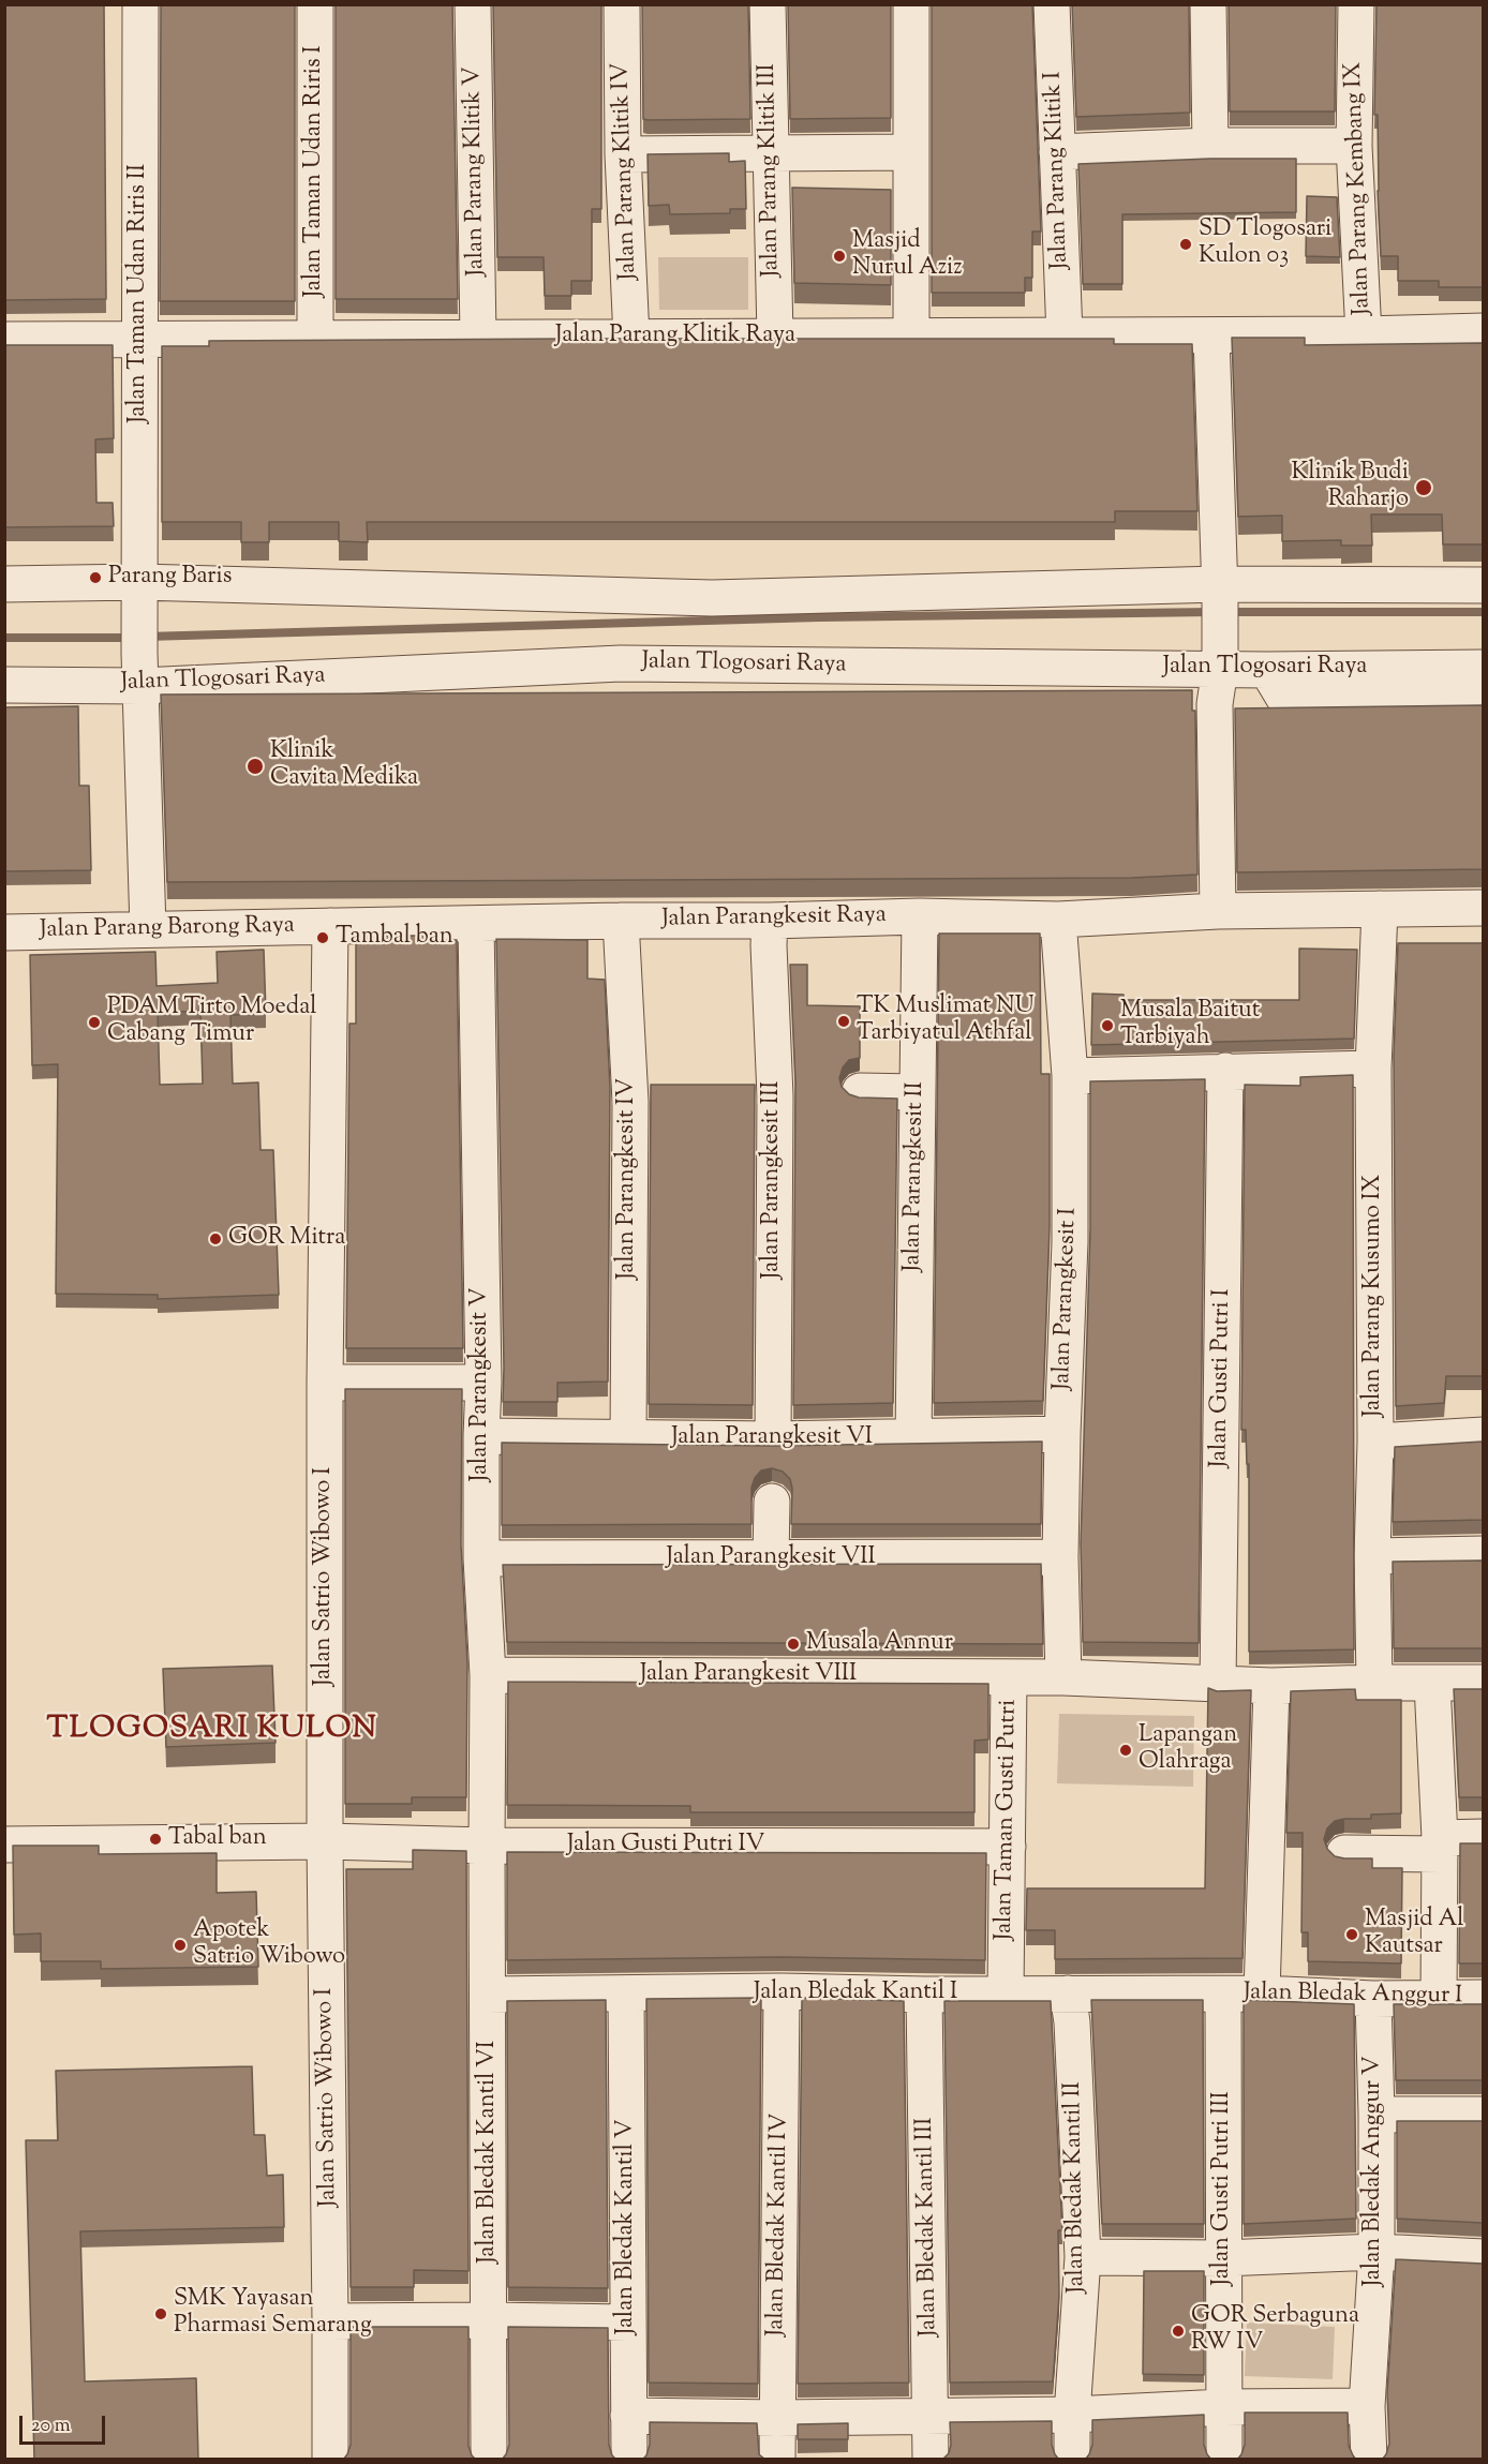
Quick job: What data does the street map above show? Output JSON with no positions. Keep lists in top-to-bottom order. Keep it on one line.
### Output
{"streets":{"street":["Jalan Parang Klitik III","Jalan Parang Klitik I","Jalan Taman Udan Riris I","Jalan Parang Klitik V","Jalan Parang Klitik IV","Jalan Parang Kembang IX","Jalan Taman Udan Riris II","Jalan Parang Klitik Raya","Jalan Tlogosari Raya","Jalan Parangkesit Raya","Jalan Parang Barong Raya","Jalan Parangkesit II","Jalan Parangkesit IV","Jalan Parangkesit III","Jalan Parang Kusumo IX","Jalan Parangkesit I","Jalan Gusti Putri I","Jalan Parangkesit V","Jalan Parangkesit VI","Jalan Parangkesit VII","Jalan Satrio Wibowo I","Jalan Parangkesit VIII","Jalan Taman Gusti Putri","Jalan Gusti Putri IV","Jalan Bledak Kantil I","Jalan Bledak Anggur I","Jalan Bledak Kantil VI","Jalan Bledak Anggur V","Jalan Bledak Kantil II","Jalan Gusti Putri III","Jalan Bledak Kantil IV","Jalan Bledak Kantil V","Jalan Bledak Kantil III"]},"crossings":[["Jalan Parang Klitik III","Jalan Parang Klitik Raya"],["Jalan Parang Klitik I","Jalan Parang Klitik Raya"],["Jalan Taman Udan Riris I","Jalan Parang Klitik Raya"],["Jalan Parang Klitik V","Jalan Parang Klitik Raya"],["Jalan Parang Klitik IV","Jalan Parang Klitik Raya"],["Jalan Parang Kembang IX","Jalan Parang Klitik Raya"],["Jalan Taman Udan Riris II","Jalan Parang Klitik Raya"],["Jalan Taman Udan Riris II","Jalan Tlogosari Raya"],["Jalan Taman Udan Riris II","Jalan Parang Barong Raya"],["Jalan Parangkesit Raya","Jalan Parang Barong Raya"],["Jalan Parangkesit Raya","Jalan Parangkesit II"],["Jalan Parangkesit Raya","Jalan Parangkesit IV"],["Jalan Parangkesit Raya","Jalan Parangkesit III"],["Jalan Parangkesit Raya","Jalan Parang Kusumo IX"],["Jalan Parangkesit Raya","Jalan Parangkesit I"],["Jalan Parangkesit Raya","Jalan Parangkesit V"],["Jalan Parangkesit Raya","Jalan Satrio Wibowo I"],["Jalan Parang Barong Raya","Jalan Satrio Wibowo I"],["Jalan Parangkesit II","Jalan Parangkesit VI"],["Jalan Parangkesit IV","Jalan Parangkesit VI"],["Jalan Parangkesit III","Jalan Parangkesit VI"],["Jalan Parang Kusumo IX","Jalan Taman Gusti Putri"],["Jalan Parangkesit I","Jalan Parangkesit VI"],["Jalan Parangkesit I","Jalan Parangkesit VII"],["Jalan Parangkesit I","Jalan Taman Gusti Putri"],["Jalan Gusti Putri I","Jalan Taman Gusti Putri"],["Jalan Parangkesit V","Jalan Parangkesit VI"],["Jalan Parangkesit V","Jalan Parangkesit VII"],["Jalan Parangkesit V","Jalan Parangkesit VIII"],["Jalan Parangkesit V","Jalan Gusti Putri IV"],["Jalan Parangkesit V","Jalan Bledak Kantil VI"],["Jalan Satrio Wibowo I","Jalan Gusti Putri IV"],["Jalan Parangkesit VIII","Jalan Taman Gusti Putri"],["Jalan Taman Gusti Putri","Jalan Gusti Putri IV"],["Jalan Taman Gusti Putri","Jalan Bledak Kantil I"],["Jalan Gusti Putri IV","Jalan Bledak Kantil VI"],["Jalan Bledak Kantil I","Jalan Bledak Anggur I"],["Jalan Bledak Kantil I","Jalan Bledak Kantil VI"],["Jalan Bledak Kantil I","Jalan Bledak Kantil II"],["Jalan Bledak Kantil I","Jalan Gusti Putri III"],["Jalan Bledak Kantil I","Jalan Bledak Kantil IV"],["Jalan Bledak Kantil I","Jalan Bledak Kantil V"],["Jalan Bledak Kantil I","Jalan Bledak Kantil III"],["Jalan Bledak Anggur I","Jalan Bledak Anggur V"],["Jalan Bledak Anggur I","Jalan Gusti Putri III"]],"districts":["TLOGOSARI KULON"],"places":["SD Tlogosari Kulon 03","Masjid Nurul Aziz","Klinik Budi Raharjo","Parang Baris","Klinik Cavita Medika","Tambal ban","TK Muslimat NU Tarbiyatul Athfal","PDAM Tirto Moedal Cabang Timur","Musala Baitut Tarbiyah","GOR Mitra","Musala Annur","Lapangan Olahraga","Tabal ban","Masjid Al Kautsar","Apotek Satrio Wibowo","SMK Yayasan Pharmasi Semarang","GOR Serbaguna RW IV"],"scale_bar":"20 m"}
